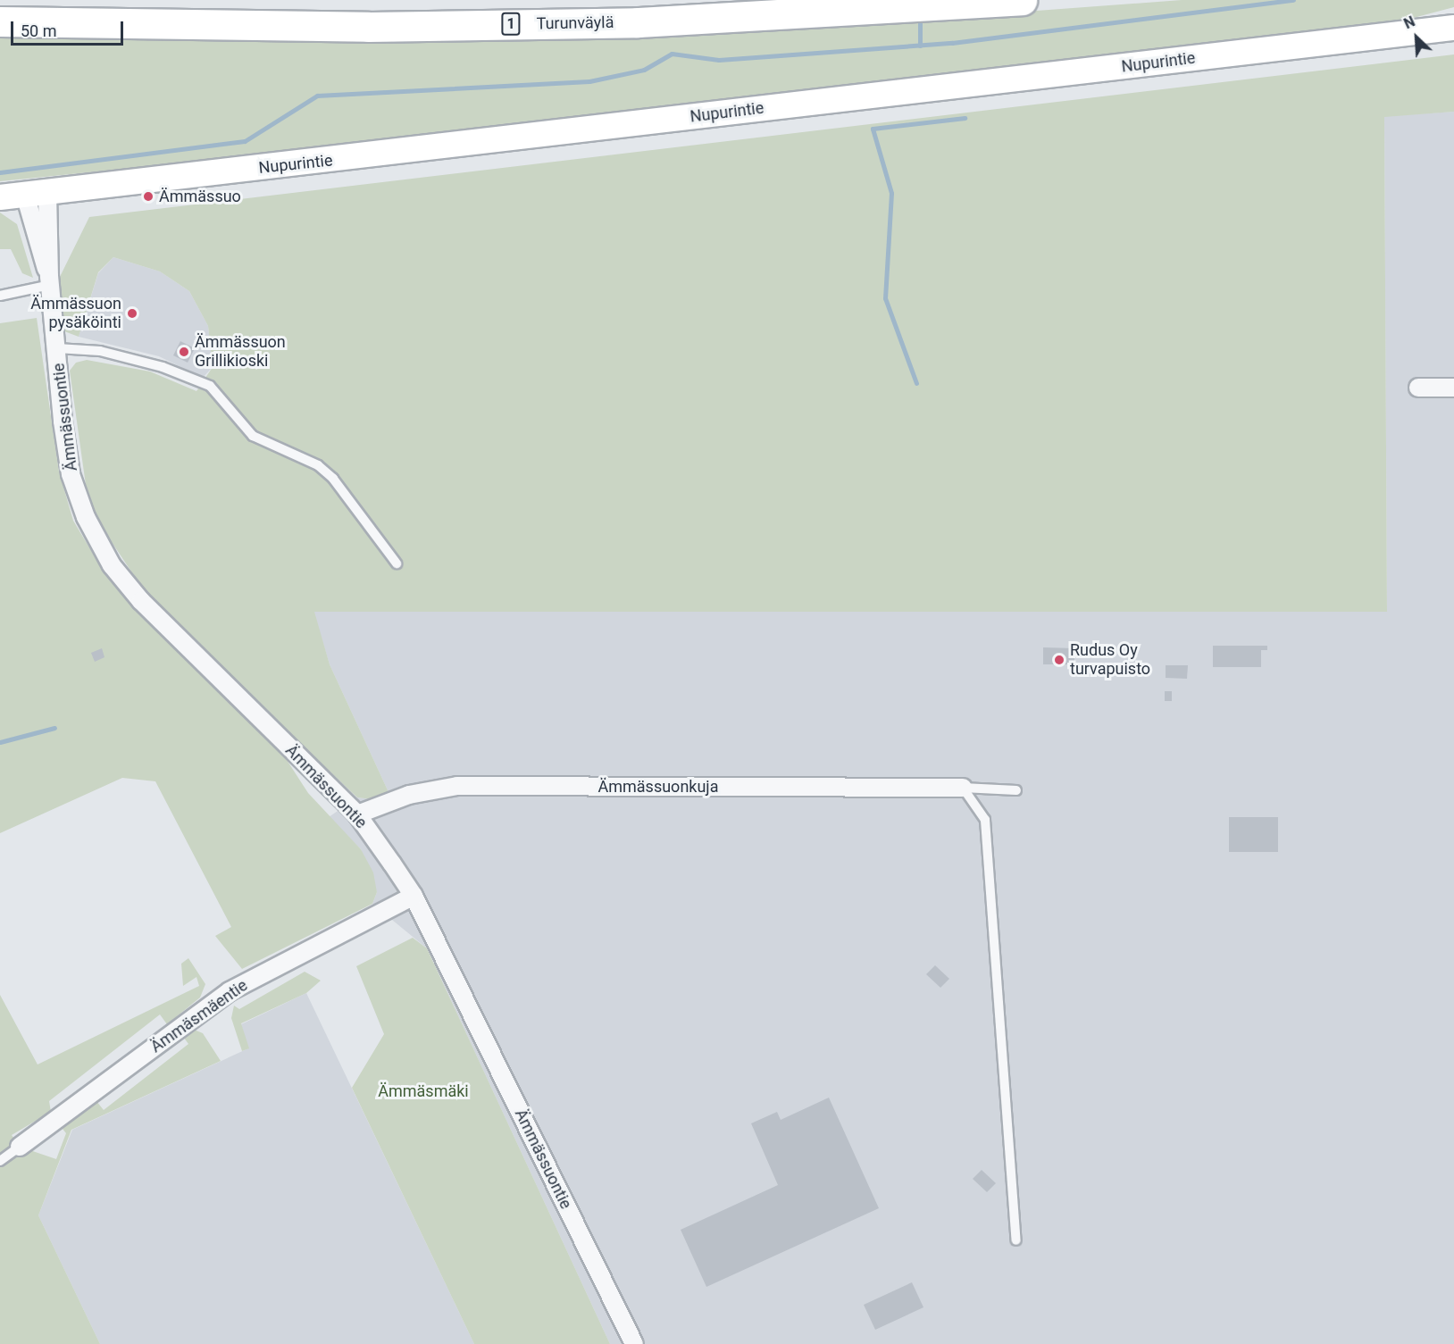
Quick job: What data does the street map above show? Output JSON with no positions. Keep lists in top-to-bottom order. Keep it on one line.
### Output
{"streets":{"highway":["Turunväylä","1"],"main road":["Nupurintie"],"street":["Ämmässuontie","Ämmässuonkuja","Ämmäsmäentie"]},"crossings":[["Nupurintie","Ämmässuontie"],["Ämmässuontie","Ämmässuonkuja"],["Ämmässuontie","Ämmäsmäentie"]],"parks":["Ämmäsmäki"],"places":["Ämmässuo","Ämmässuon pysäköinti","Ämmässuon Grillikioski","Rudus Oy turvapuisto"],"scale_bar":"50 m","north":"top left"}
